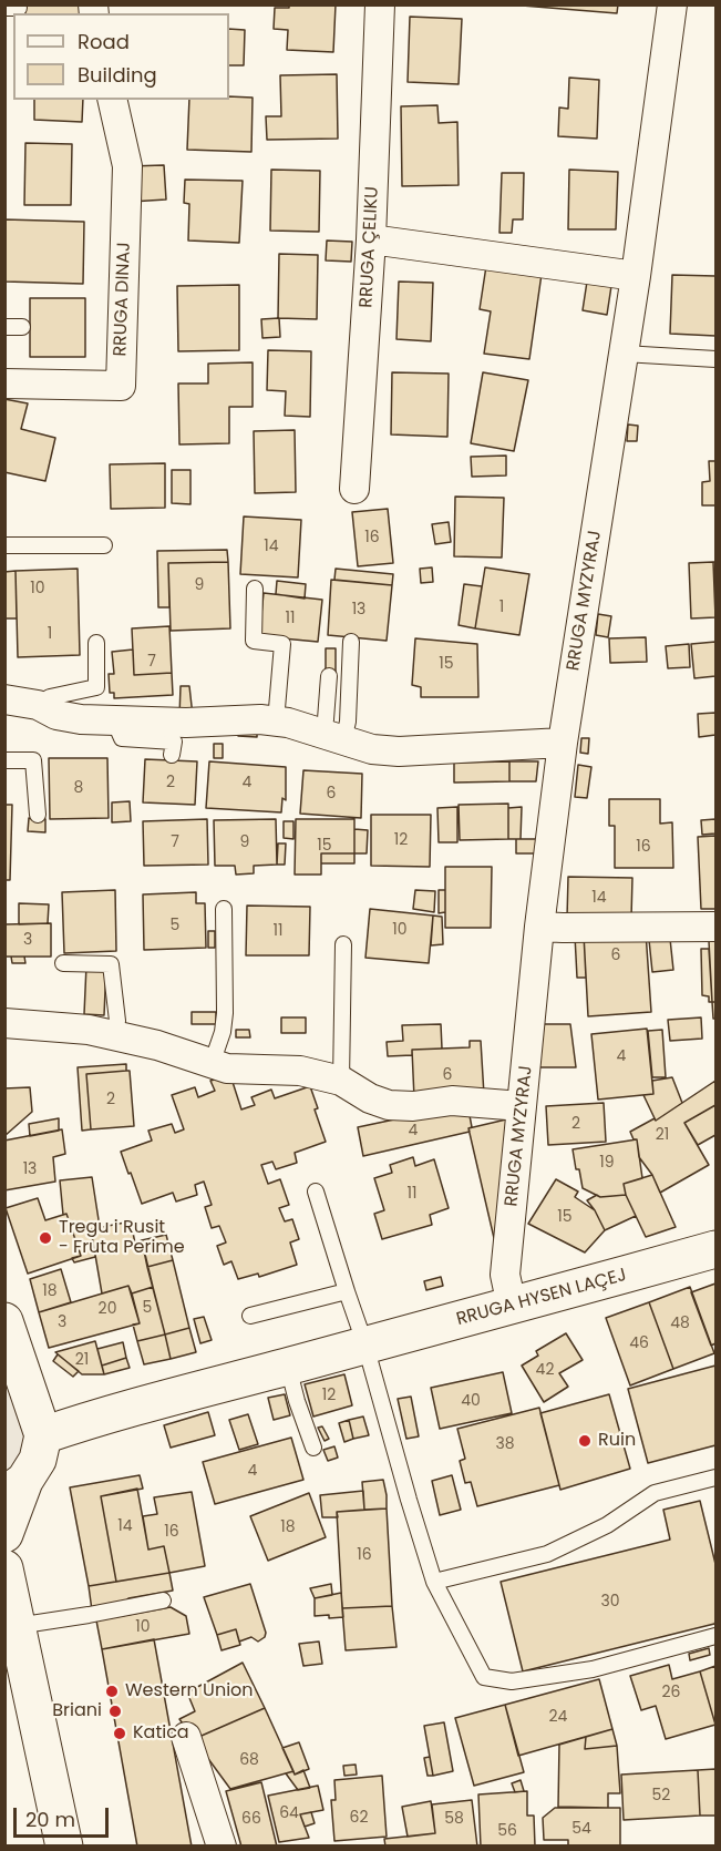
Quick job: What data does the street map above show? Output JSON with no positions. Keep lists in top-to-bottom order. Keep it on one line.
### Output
{"streets":{"main road":["RRUGA HYSEN LAÇEJ"],"street":["RRUGA ÇELIKU","RRUGA DINAJ","RRUGA MYZYRAJ"]},"crossings":[["RRUGA MYZYRAJ","RRUGA HYSEN LAÇEJ"]],"places":["Tregu i Rusit - Fruta Perime","Ruin","Western Union","Briani","Katica"],"house_numbers":["16","14","9","10","1","13","11","1","7","15","2","4","8","6","12","7","9","15","16","14","5","10","11","3","6","4","6","2","2","4","21","19","13","11","15","18","5","20","3","48","46","21","42","12","40","38","4","14","18","16","16","30","10","26","24","68","52","64","62","66","58","54","56"],"legend":["Road","Building"],"scale_bar":"20 m"}
